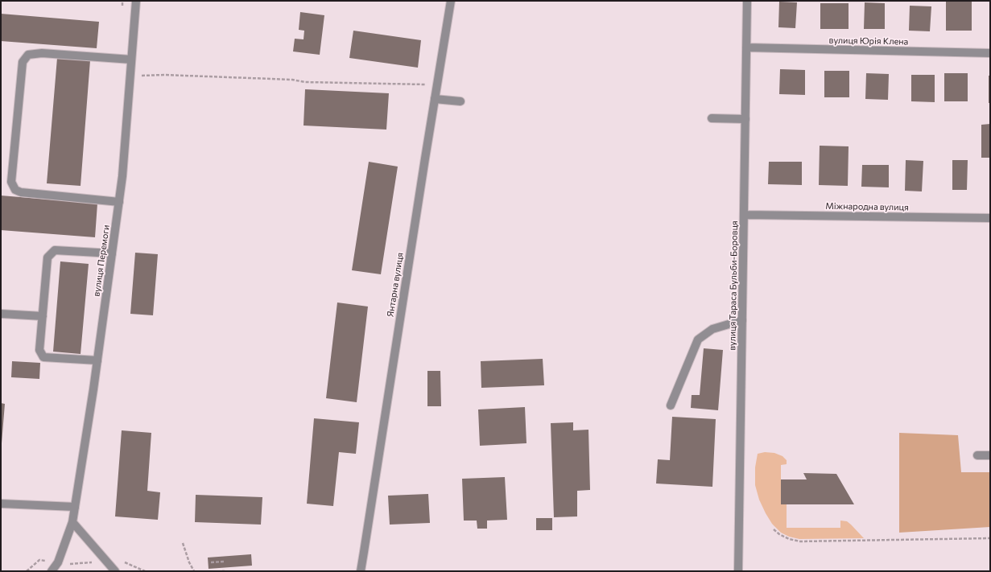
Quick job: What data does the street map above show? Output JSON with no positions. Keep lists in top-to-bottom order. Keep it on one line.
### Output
{"streets":{"street":["вулиця Юрія Клена","Міжнародна вулиця","вулиця Перемоги","Янтарна вулиця","вулиця Тараса Бульби-Боровця"]},"crossings":[["вулиця Юрія Клена","вулиця Тараса Бульби-Боровця"],["Міжнародна вулиця","вулиця Тараса Бульби-Боровця"]]}
